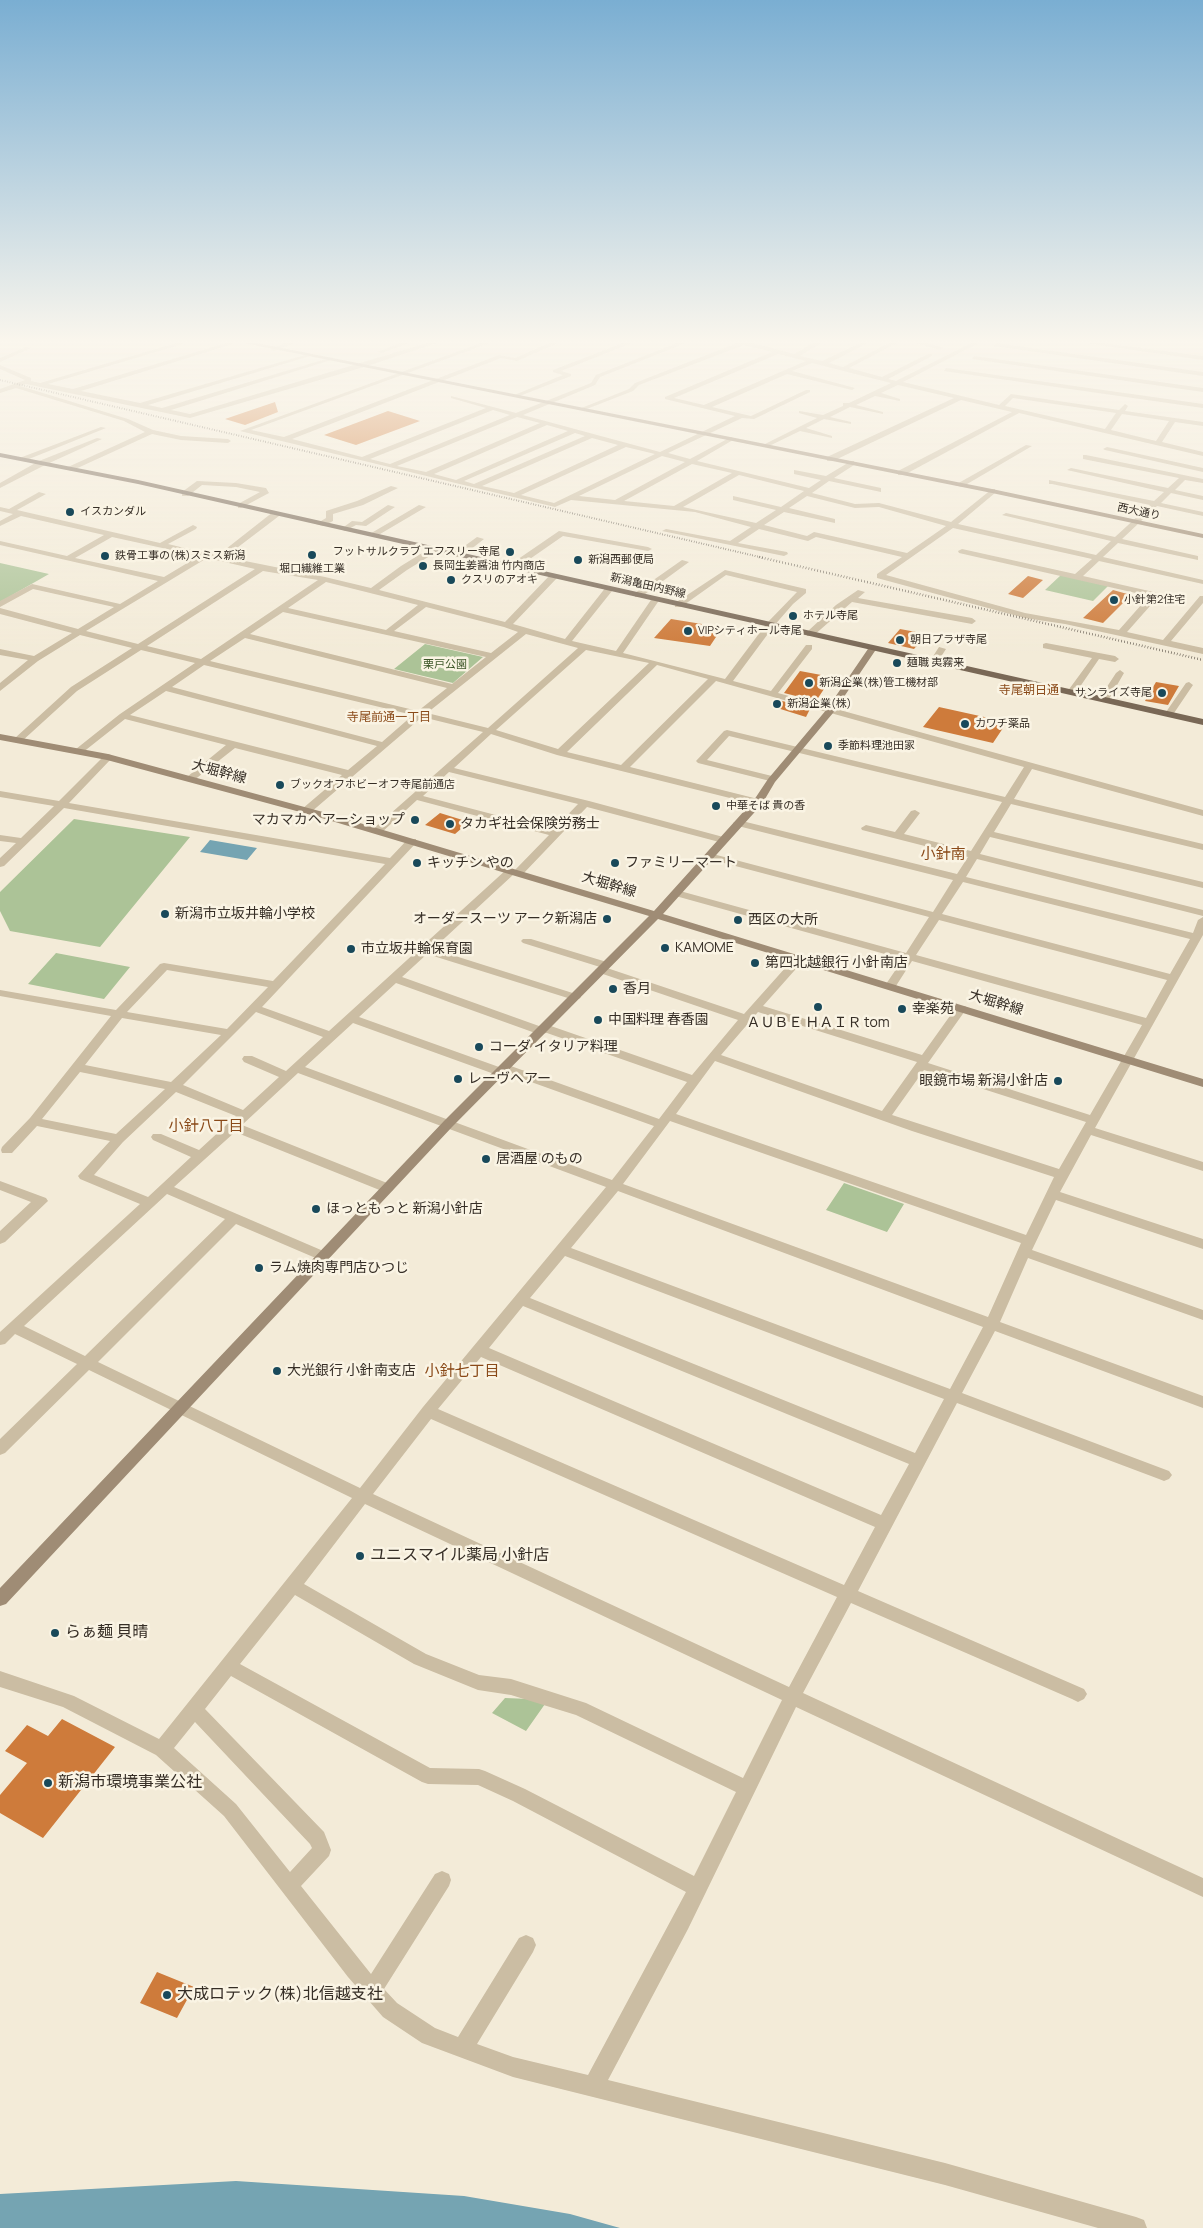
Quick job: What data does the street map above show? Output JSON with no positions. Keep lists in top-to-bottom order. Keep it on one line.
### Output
{"streets":{"main road":["新潟亀田内野線"],"street":["西大通り","大堀幹線"]},"districts":["寺尾朝日通","寺尾前通一丁目","小針南","小針八丁目","小針七丁目"],"parks":["栗戸公園"],"places":["イスカンダル","フットサルクラブ エフスリー寺尾","堀口繊維工業","鉄骨工事の(株)スミス新潟","新潟西郵便局","長岡生姜醤油 竹内商店","クスリのアオキ","小針第2住宅","ホテル寺尾","VIPシティホール寺尾","朝日プラザ寺尾","麺職 夷霧来","新潟企業(株)管工機材部","サンライズ寺尾","新潟企業(株)","カワチ薬品","季節料理池田家","ブックオフホビーオフ寺尾前通店","中華そば 貴の香","マカマカヘアーショップ","タカギ社会保険労務士","キッチン やの","ファミリーマート","新潟市立坂井輪小学校","オーダースーツ アーク新潟店","西区の大所","KAMOME","市立坂井輪保育園","第四北越銀行 小針南店","香月","ＡＵＢＥ ＨＡＩＲ tom","幸楽苑","中国料理 春香園","コーダ イタリア料理","レーヴヘアー","眼鏡市場 新潟小針店","居酒屋 のもの","ほっともっと 新潟小針店","ラム焼肉専門店ひつじ","大光銀行 小針南支店","ユニスマイル薬局 小針店","らぁ麺 貝晴","新潟市環境事業公社","大成ロテック(株)北信越支社"]}
